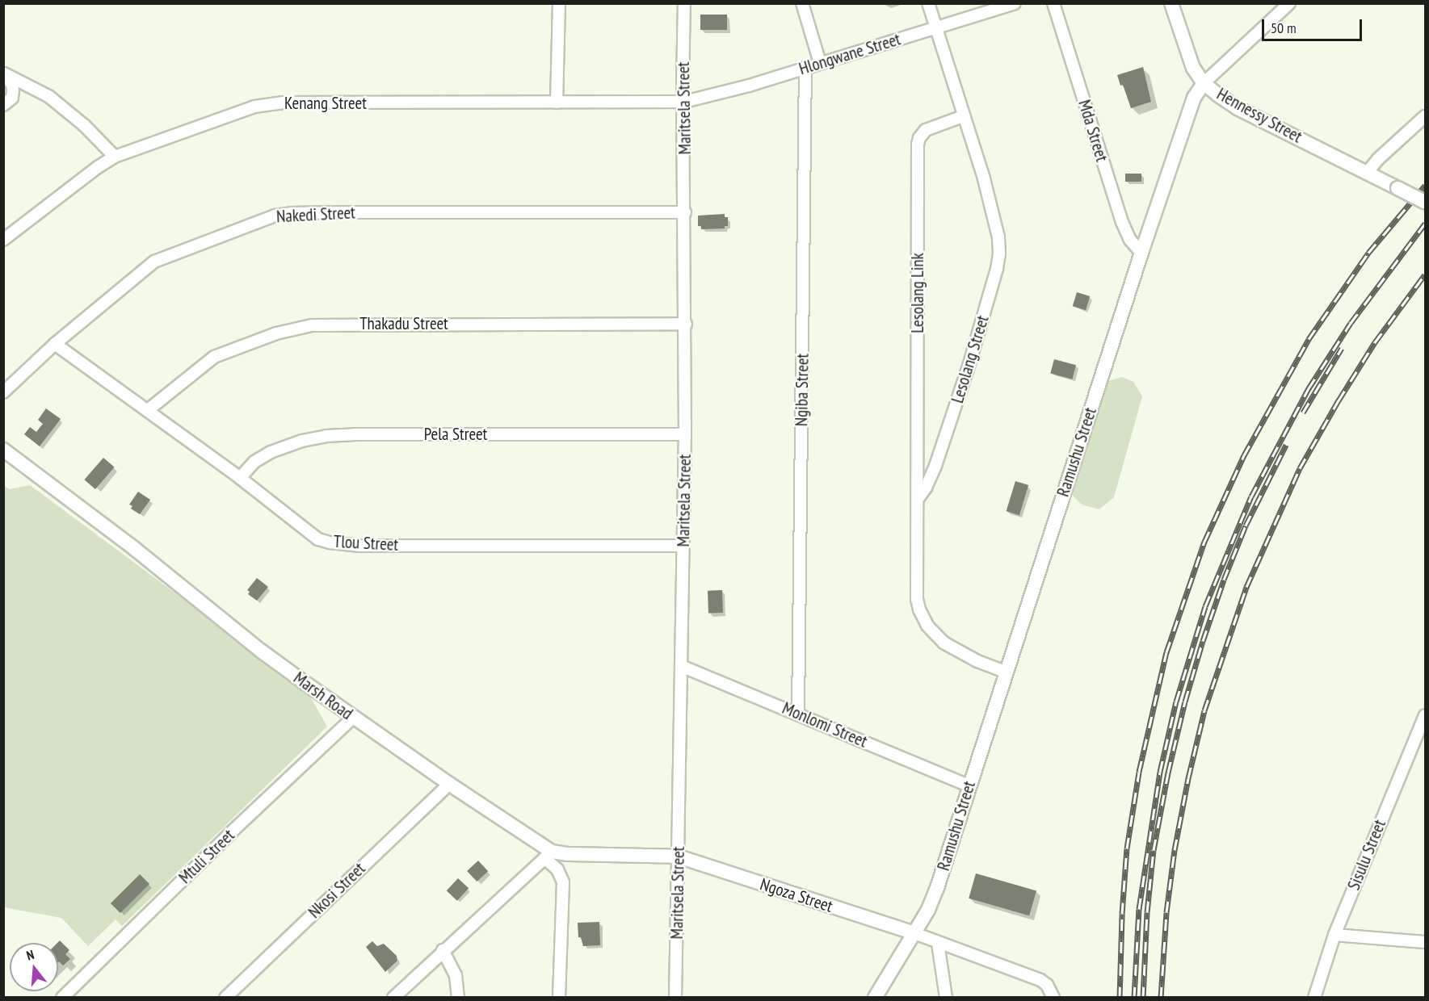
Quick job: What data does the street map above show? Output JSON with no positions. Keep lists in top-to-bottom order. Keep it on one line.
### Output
{"streets":{"street":["Hlongwane Street","Kenang Street","Maritsela Street","Hennessy Street","Mda Street","Nakedi Street","Lesolang Link","Thakadu Street","Lesolang Street","Ngiba Street","Pela Street","Ramushu Street","Tlou Street","Marsh Road","Monlomi Street","Sisulu Street","Mtuli Street","Nkosi Street","Ngoza Street"]},"crossings":[["Hlongwane Street","Kenang Street"],["Hlongwane Street","Maritsela Street"],["Hlongwane Street","Lesolang Street"],["Hlongwane Street","Ngiba Street"],["Kenang Street","Maritsela Street"],["Maritsela Street","Nakedi Street"],["Maritsela Street","Thakadu Street"],["Maritsela Street","Pela Street"],["Maritsela Street","Tlou Street"],["Maritsela Street","Marsh Road"],["Maritsela Street","Monlomi Street"],["Maritsela Street","Ngoza Street"],["Hennessy Street","Ramushu Street"],["Mda Street","Ramushu Street"],["Nakedi Street","Tlou Street"],["Lesolang Link","Lesolang Street"],["Thakadu Street","Tlou Street"],["Lesolang Street","Ramushu Street"],["Ngiba Street","Monlomi Street"],["Pela Street","Tlou Street"],["Ramushu Street","Monlomi Street"],["Ramushu Street","Ngoza Street"],["Marsh Road","Mtuli Street"],["Marsh Road","Nkosi Street"],["Marsh Road","Ngoza Street"]],"scale_bar":"50 m","north":"top"}
